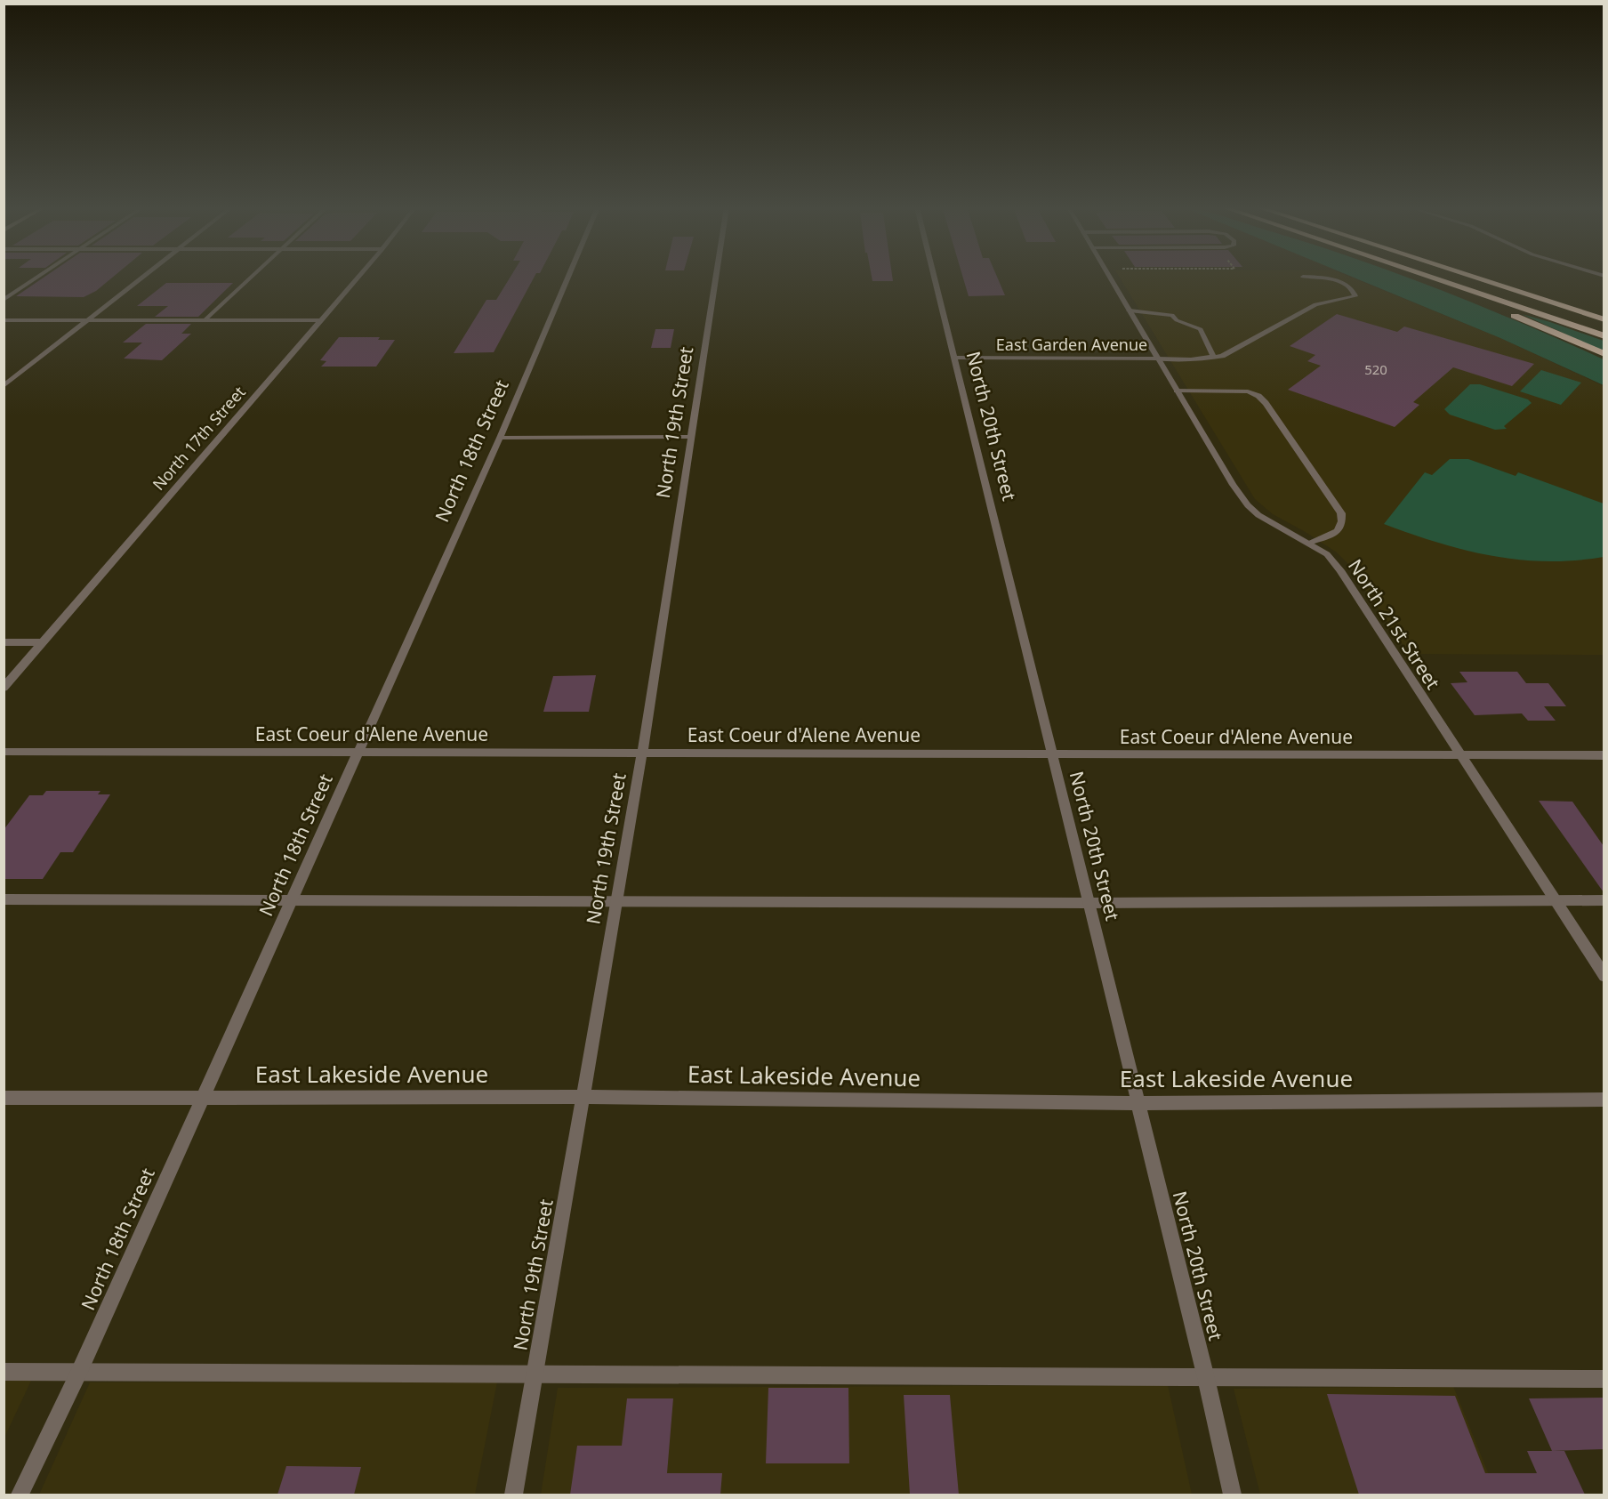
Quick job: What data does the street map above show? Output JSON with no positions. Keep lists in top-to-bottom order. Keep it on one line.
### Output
{"streets":{"street":["East Garden Avenue","North 19th Street","North 20th Street","North 17th Street","North 18th Street","North 21st Street","East Coeur d'Alene Avenue","East Lakeside Avenue"]},"crossings":[["East Garden Avenue","North 20th Street"],["East Garden Avenue","North 21st Street"],["North 19th Street","East Coeur d'Alene Avenue"],["North 19th Street","East Lakeside Avenue"],["North 20th Street","East Coeur d'Alene Avenue"],["North 20th Street","East Lakeside Avenue"],["North 18th Street","East Coeur d'Alene Avenue"],["North 18th Street","East Lakeside Avenue"],["North 21st Street","East Coeur d'Alene Avenue"]],"house_numbers":["520"]}
